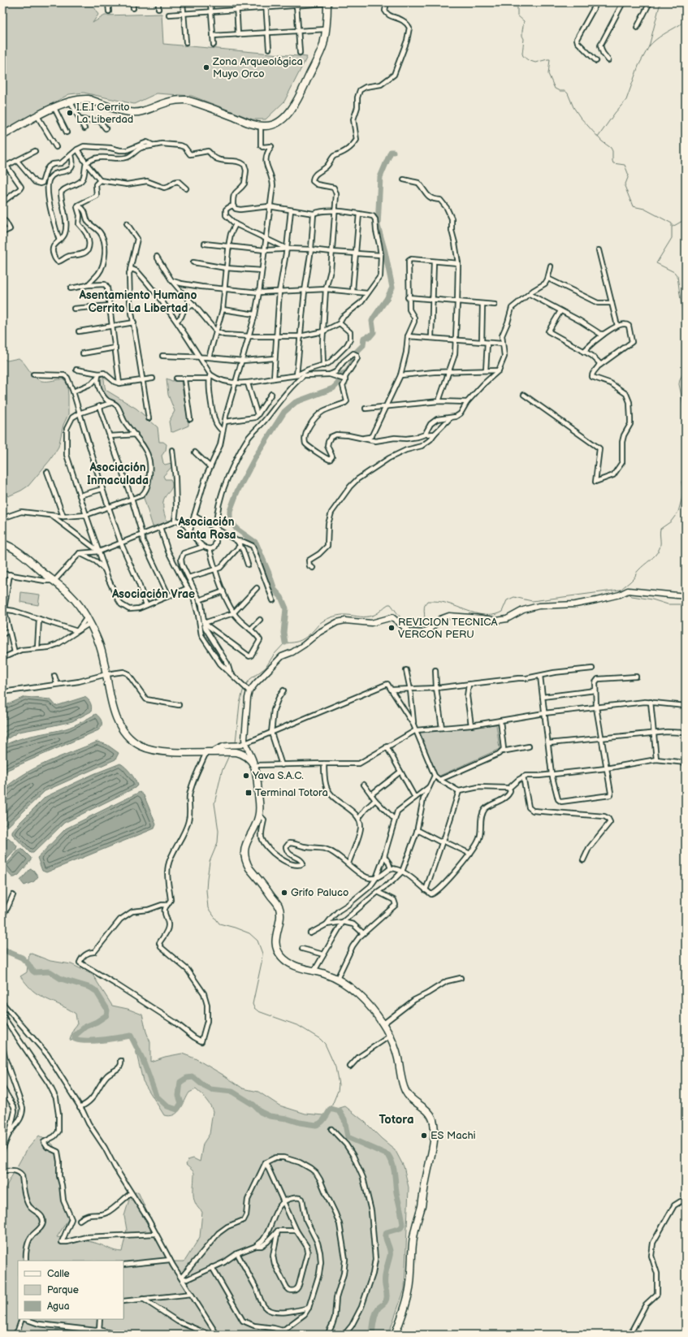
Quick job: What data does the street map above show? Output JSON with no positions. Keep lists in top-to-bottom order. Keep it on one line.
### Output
{"districts":["Asentamiento Humano Cerrito La Libertad","Asociación Inmaculada","Asociación Santa Rosa","Asociación Vrae","Totora"],"places":{"other":["Zona Arqueológica Muyo Orco","I.E.I Cerrito La Liberdad","REVICION TECNICA VERCON PERU","Yava S.A.C.","Grifo Paluco","ES Machi"],"transit":["Terminal Totora"]},"legend":["Calle","Parque","Agua"]}
